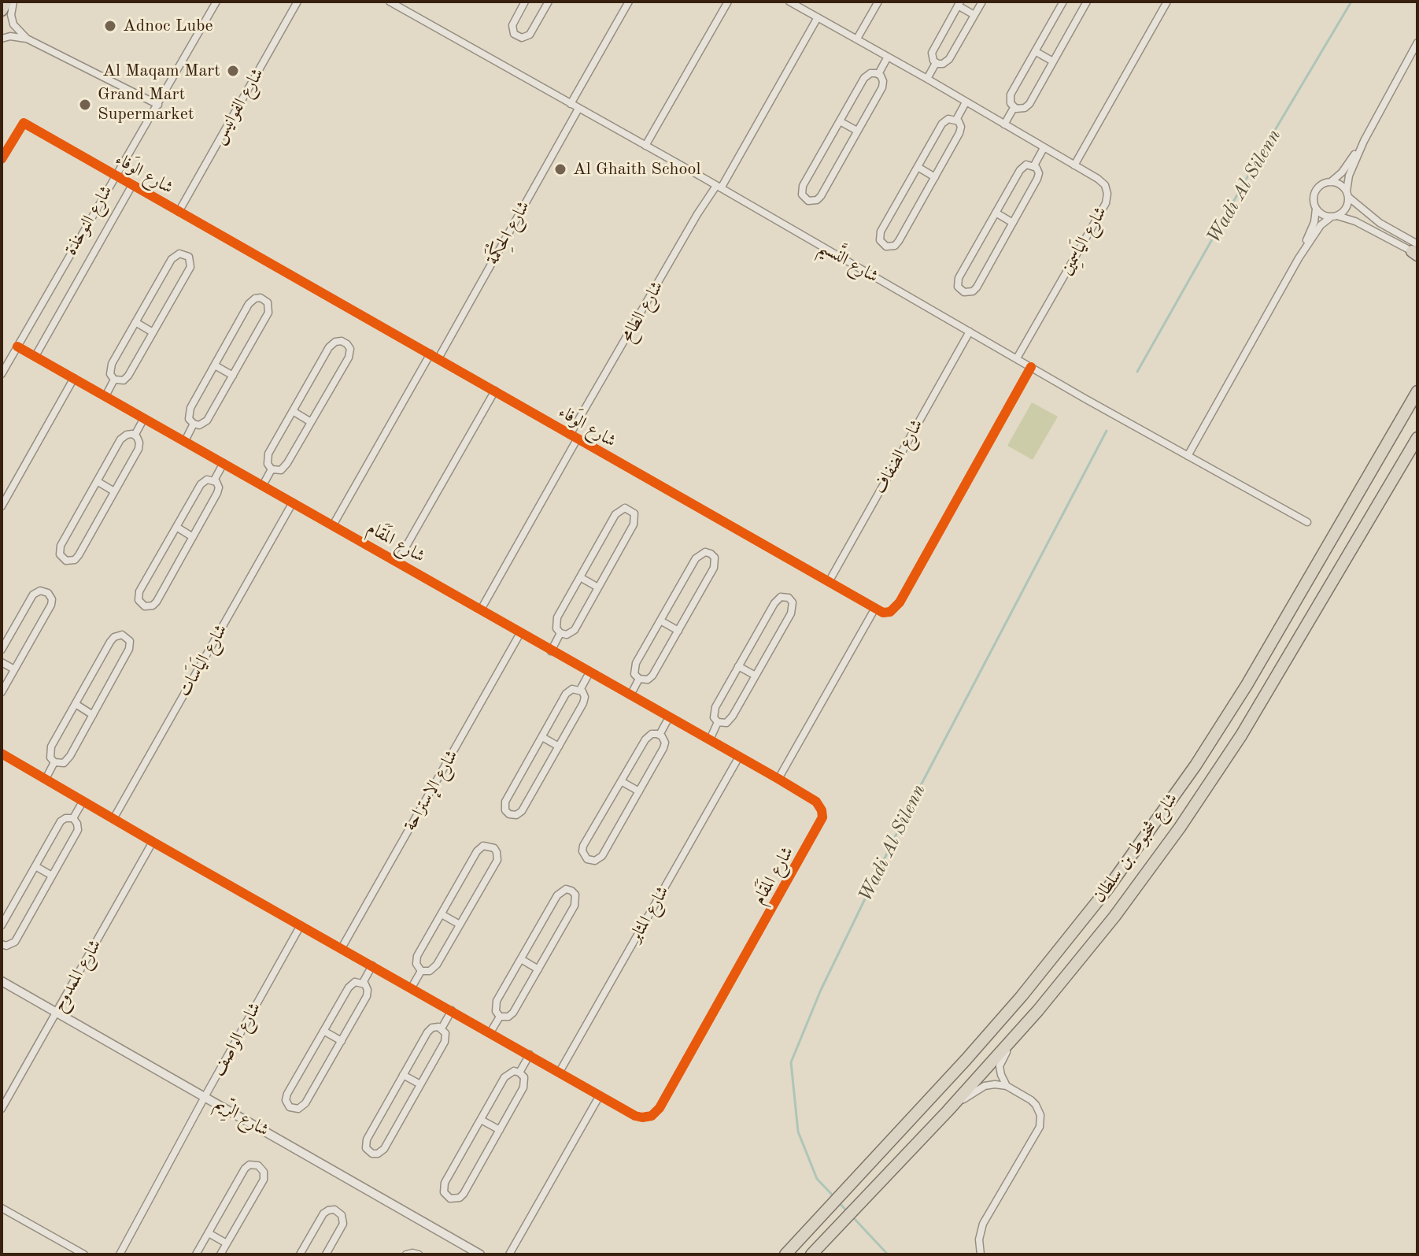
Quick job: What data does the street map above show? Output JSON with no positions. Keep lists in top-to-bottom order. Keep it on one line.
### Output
{"streets":{"main road":["شارع شخبوط بن سلطان"],"street":["شارع الفوانيس","شارع الوَفاء","شارع النوخذة","شارع الحِكْمَة","شارع اليَاسمِين","شارع النَّسيم","شارع الطامح","شارع الضفاف","شارع المَقَام","شارع اليَاسَات","شارع الإستراحة","شارع المثابر","شارع الممدوح","شارع الواصف","شارع الرِّيم"]},"crossings":[["شارع الفوانيس","شارع الوَفاء"],["شارع الوَفاء","شارع النوخذة"],["شارع الوَفاء","شارع الحِكْمَة"],["شارع الوَفاء","شارع الطامح"],["شارع الوَفاء","شارع الضفاف"],["شارع النوخذة","شارع المَقَام"],["شارع الحِكْمَة","شارع النَّسيم"],["شارع اليَاسمِين","شارع النَّسيم"],["شارع اليَاسمِين","شارع الطامح"],["شارع النَّسيم","شارع الطامح"],["شارع النَّسيم","شارع الضفاف"],["شارع الطامح","شارع المَقَام"],["شارع المَقَام","شارع اليَاسَات"],["شارع المَقَام","شارع الإستراحة"],["شارع المَقَام","شارع المثابر"],["شارع المَقَام","شارع الممدوح"],["شارع المَقَام","شارع الواصف"],["شارع الممدوح","شارع الرِّيم"],["شارع الواصف","شارع الرِّيم"]],"water":["Wadi Al Silenn"],"places":["Adnoc Lube","Al Maqam Mart","Grand Mart Supermarket","Al Ghaith School"]}
